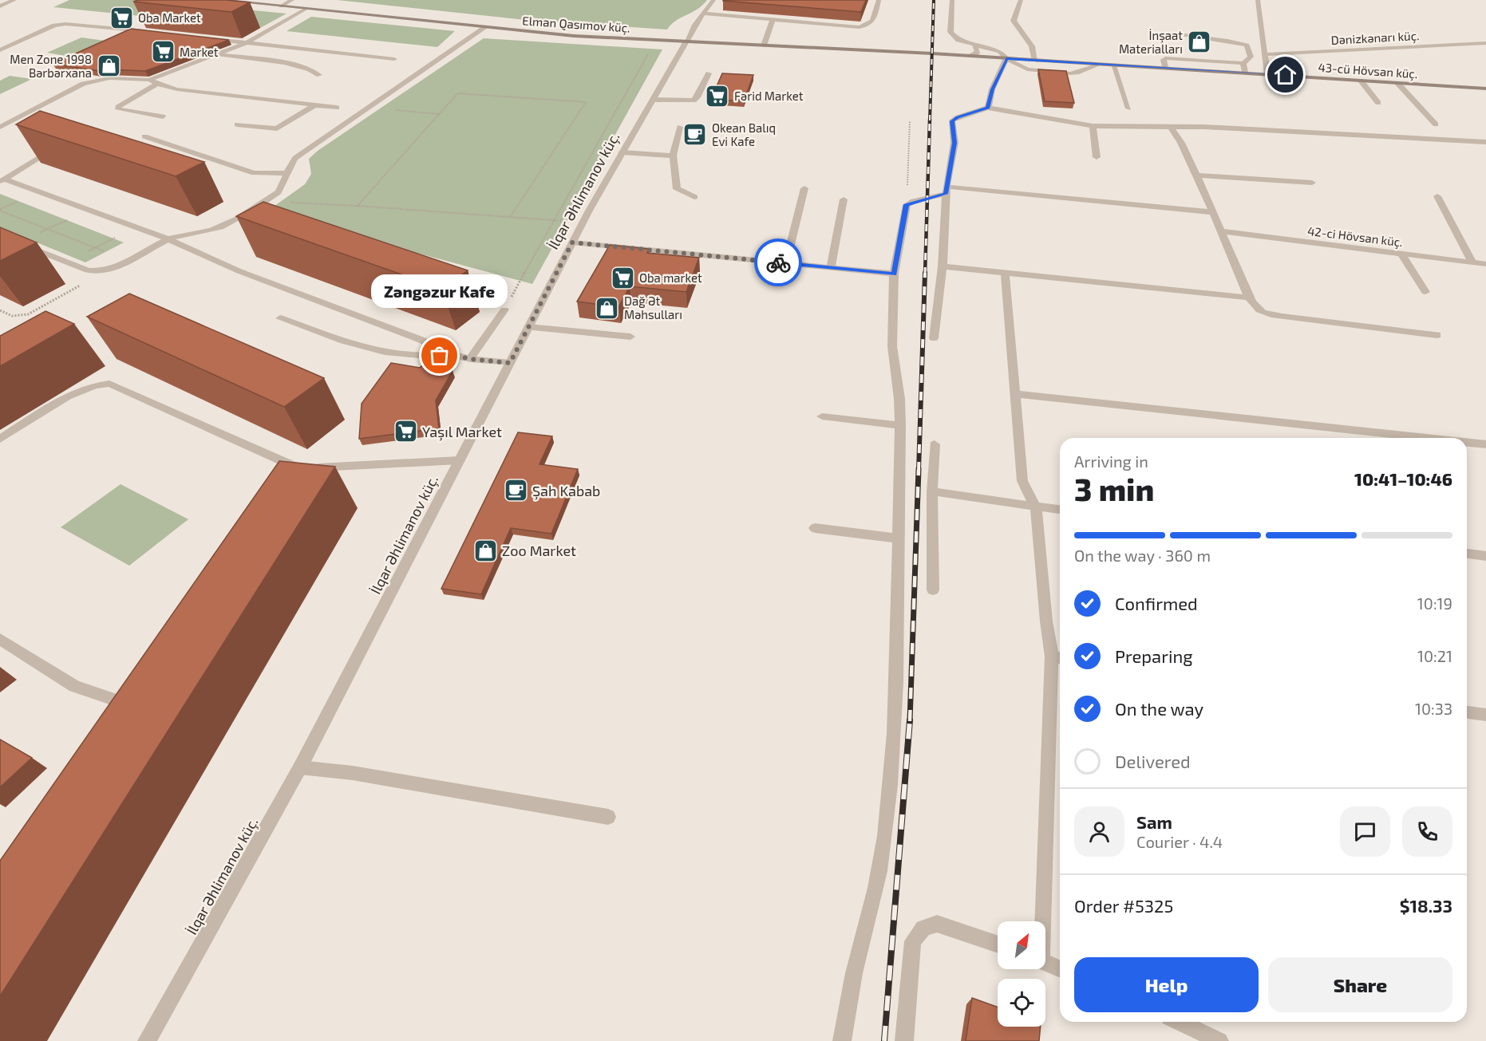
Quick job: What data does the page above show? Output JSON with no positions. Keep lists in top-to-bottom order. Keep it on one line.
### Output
{"streets":{"main road":["Elman Qasımov küç.","43-cü Hövsan küç."],"street":["Dənizkənarı küç.","İlqar Əhlimanov küç.","42-ci Hövsan küç."]},"crossings":[["Elman Qasımov küç.","43-cü Hövsan küç."],["Elman Qasımov küç.","İlqar Əhlimanov küç."]],"places":{"supermarket":["Oba Market","Market","Fərid Market","Oba market","Yaşıl Market"],"shop":["İnşaat Materialları","Men Zone 1998 Bərbərxana","Dağ Ət Məhsulları","Zoo Market"],"cafe":["Okean Balıq Evi Kafe","Şah Kabab"],"other":["Zəngəzur Kafe"]},"north":"top right","page":{"bubble":"Zəngəzur Kafe","heading":["3 min","Arriving in","10:41–10:46"],"panel":["Sam","Courier · 4.4","Order #5325","$18.33"],"bar":"On the way · 360 m","list":[["Confirmed","10:19"],["Preparing","10:21"],["On the way","10:33"],"Delivered"],"buttons":["Help","Share"]}}
